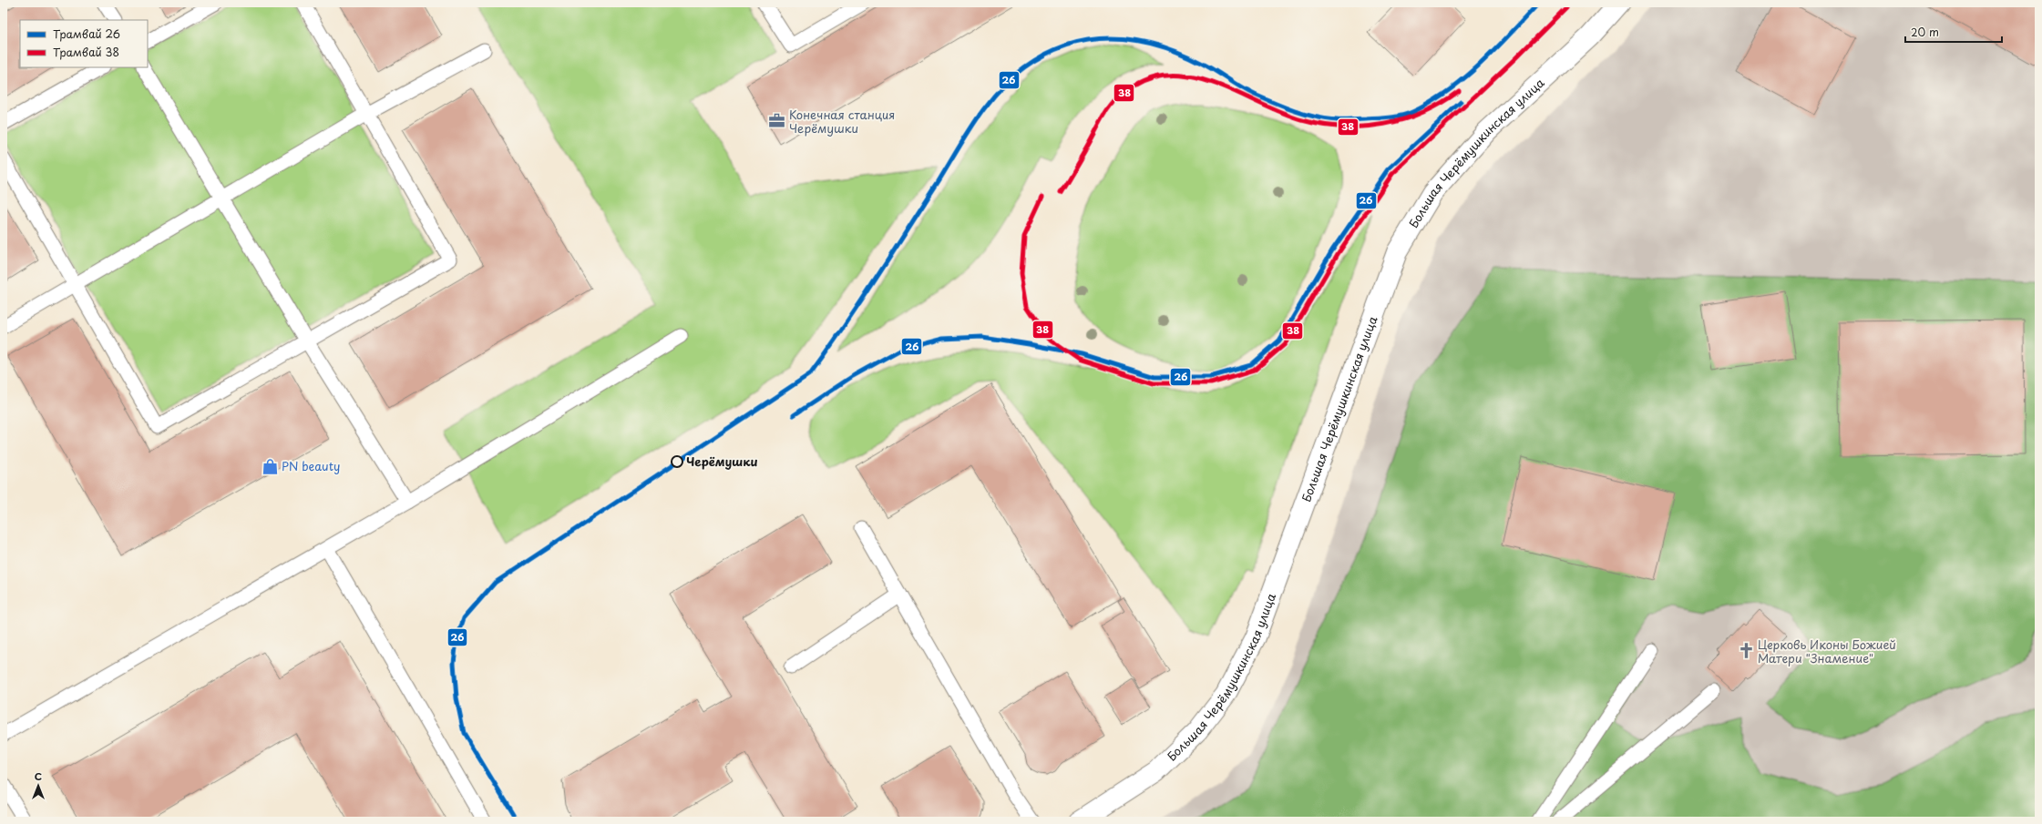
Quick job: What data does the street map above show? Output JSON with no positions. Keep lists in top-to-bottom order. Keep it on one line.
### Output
{"streets":{"street":["Большая Черёмушкинская улица"]},"places":{"office":["Конечная станция Черёмушки"],"other":["Черёмушки"],"shop":["PN beauty"],"church":["Церковь Иконы Божией Матери \"Знамение\""]},"lines":["tram line 26","tram line 38"],"legend":["Трамвай 26","Трамвай 38"],"scale_bar":"20 m","north":"top"}
